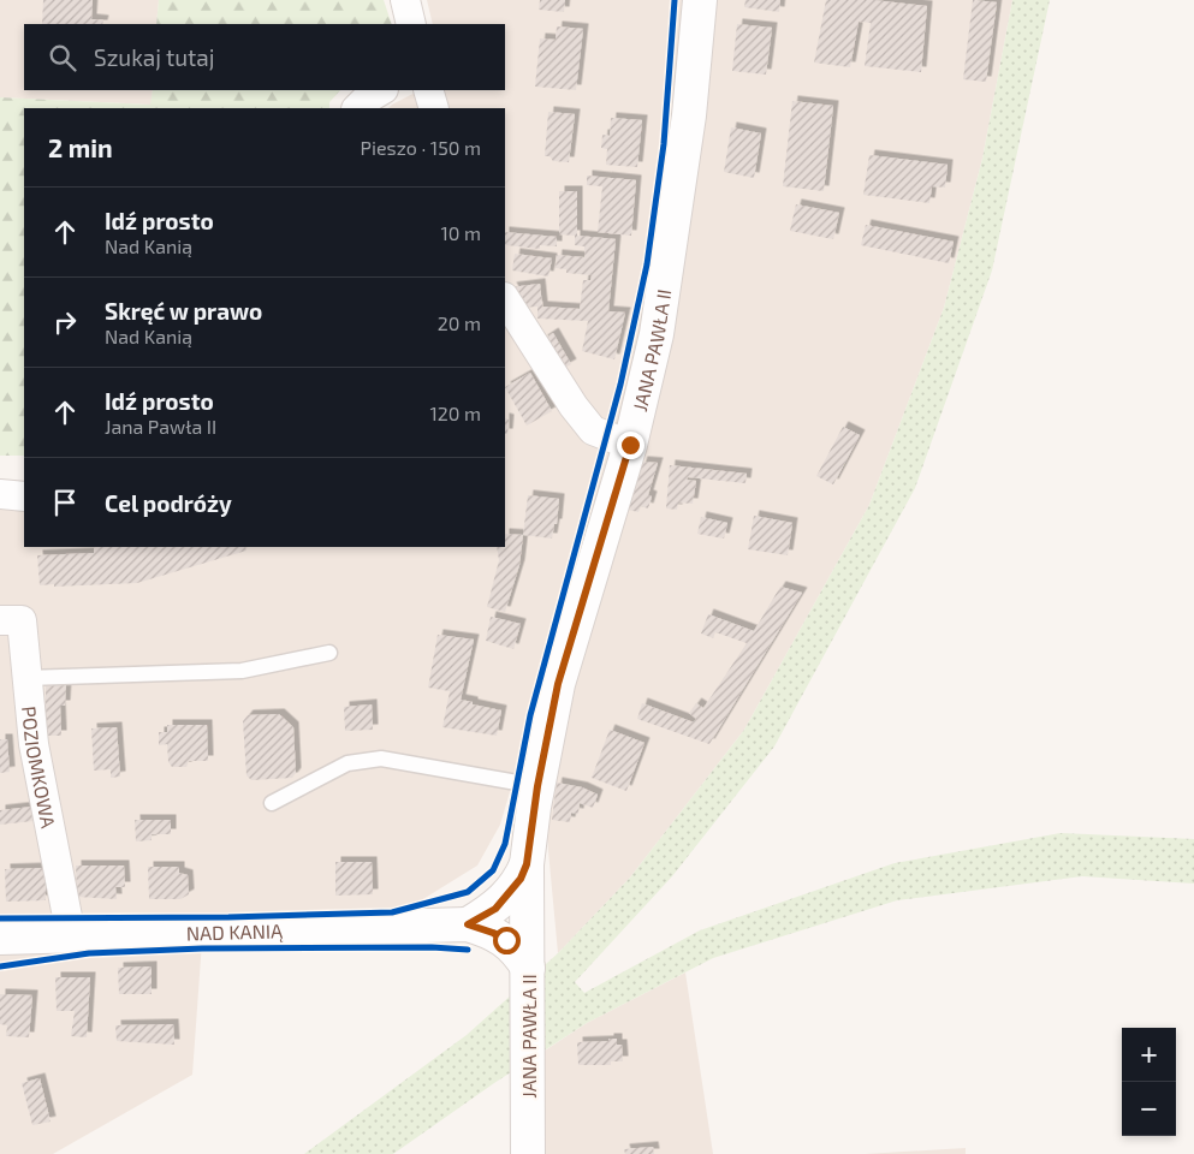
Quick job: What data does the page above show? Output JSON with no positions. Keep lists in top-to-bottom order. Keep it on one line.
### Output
{"streets":{"street":["JANA PAWŁA II","POZIOMKOWA","NAD KANIĄ"]},"crossings":[["JANA PAWŁA II","NAD KANIĄ"],["POZIOMKOWA","NAD KANIĄ"]],"page":{"search":"Szukaj tutaj","heading":["2 min","Pieszo · 150 m"],"list":[["Idź prosto","Nad Kanią","10 m"],["Skręć w prawo","Nad Kanią","20 m"],["Idź prosto","Jana Pawła II","120 m"],"Cel podróży"],"map_buttons":["+","−"]}}
